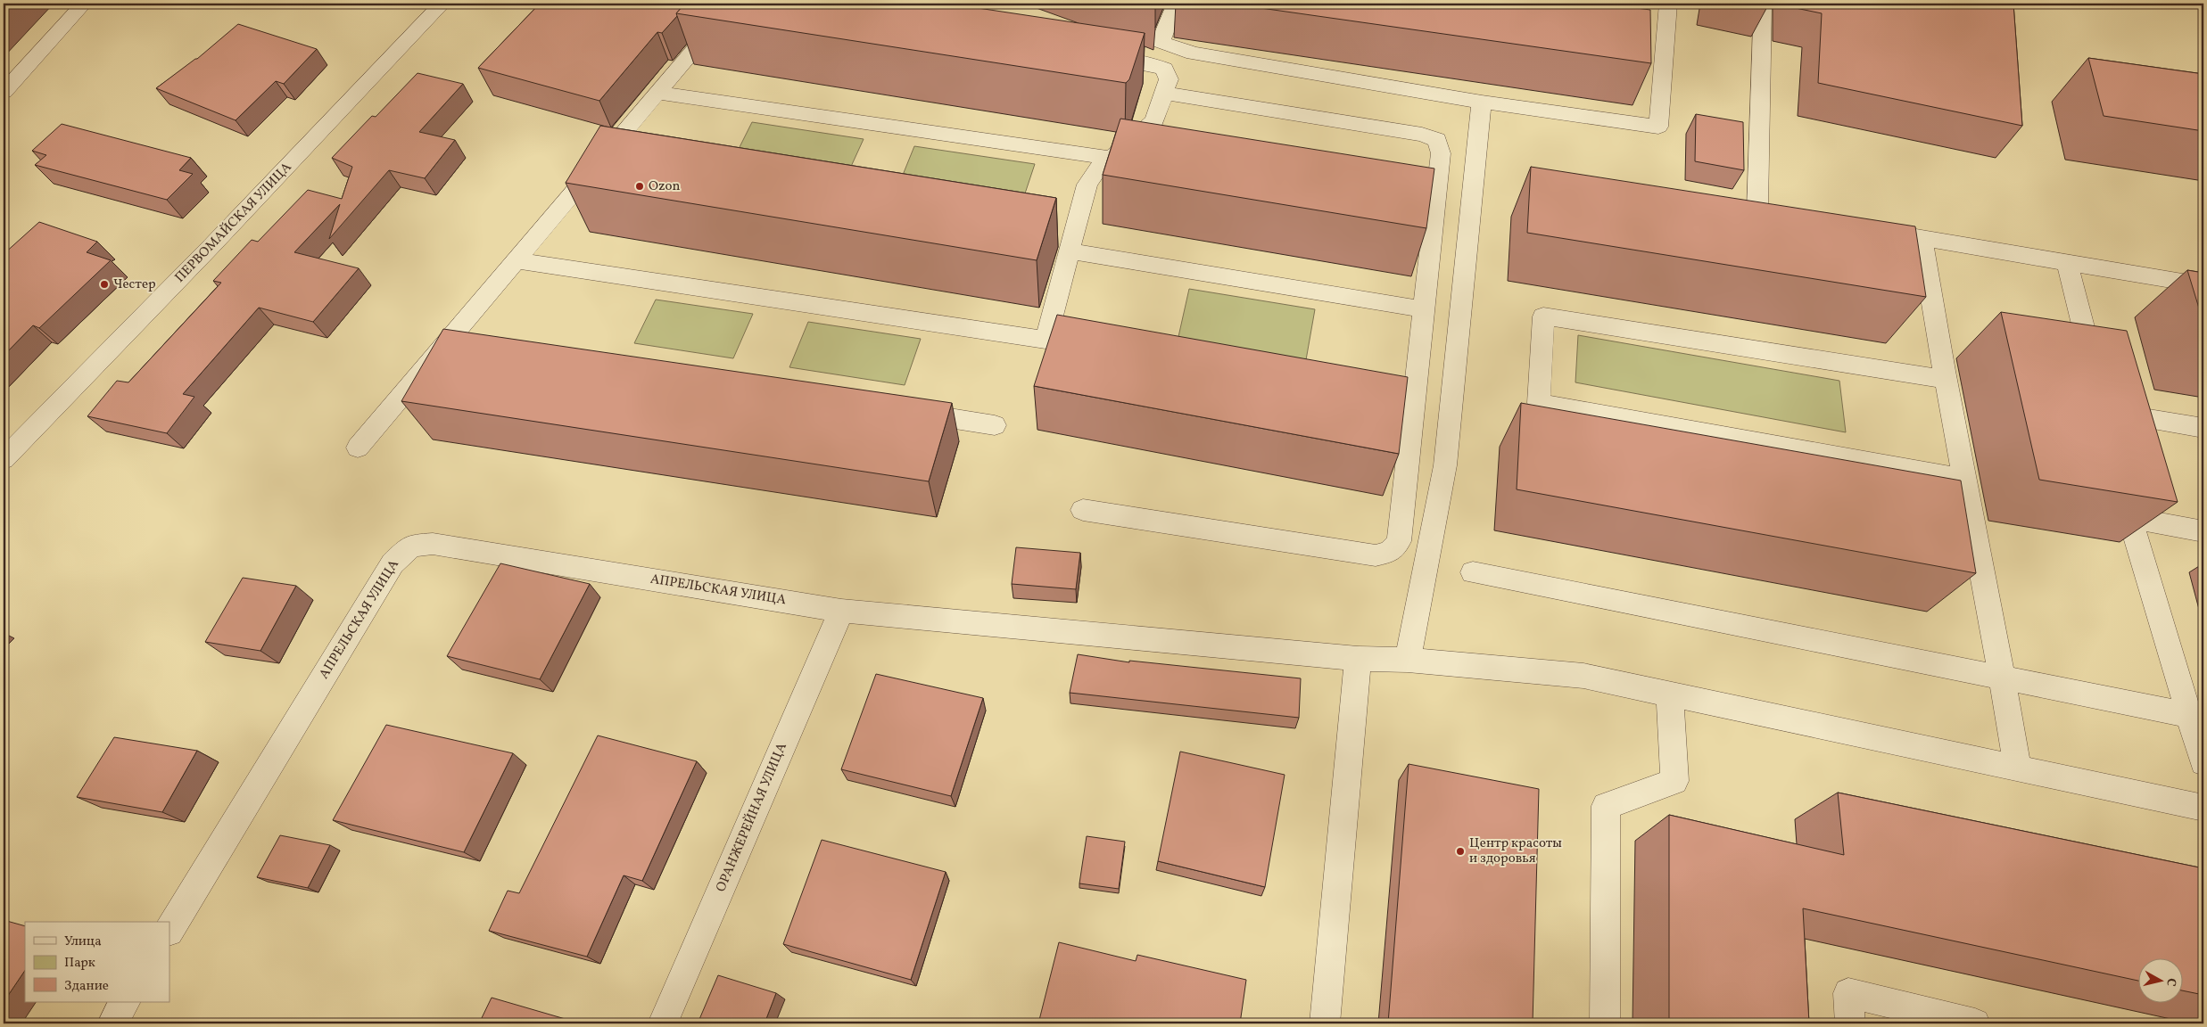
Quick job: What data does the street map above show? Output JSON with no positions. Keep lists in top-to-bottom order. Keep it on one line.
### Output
{"streets":{"street":["ПЕРВОМАЙСКАЯ УЛИЦА","АПРЕЛЬСКАЯ УЛИЦА","ОРАНЖЕРЕЙНАЯ УЛИЦА"]},"crossings":[["АПРЕЛЬСКАЯ УЛИЦА","ОРАНЖЕРЕЙНАЯ УЛИЦА"]],"places":["Ozon","Честер","Центр красоты и здоровья"],"legend":["Улица","Парк","Здание"],"north":"right"}
